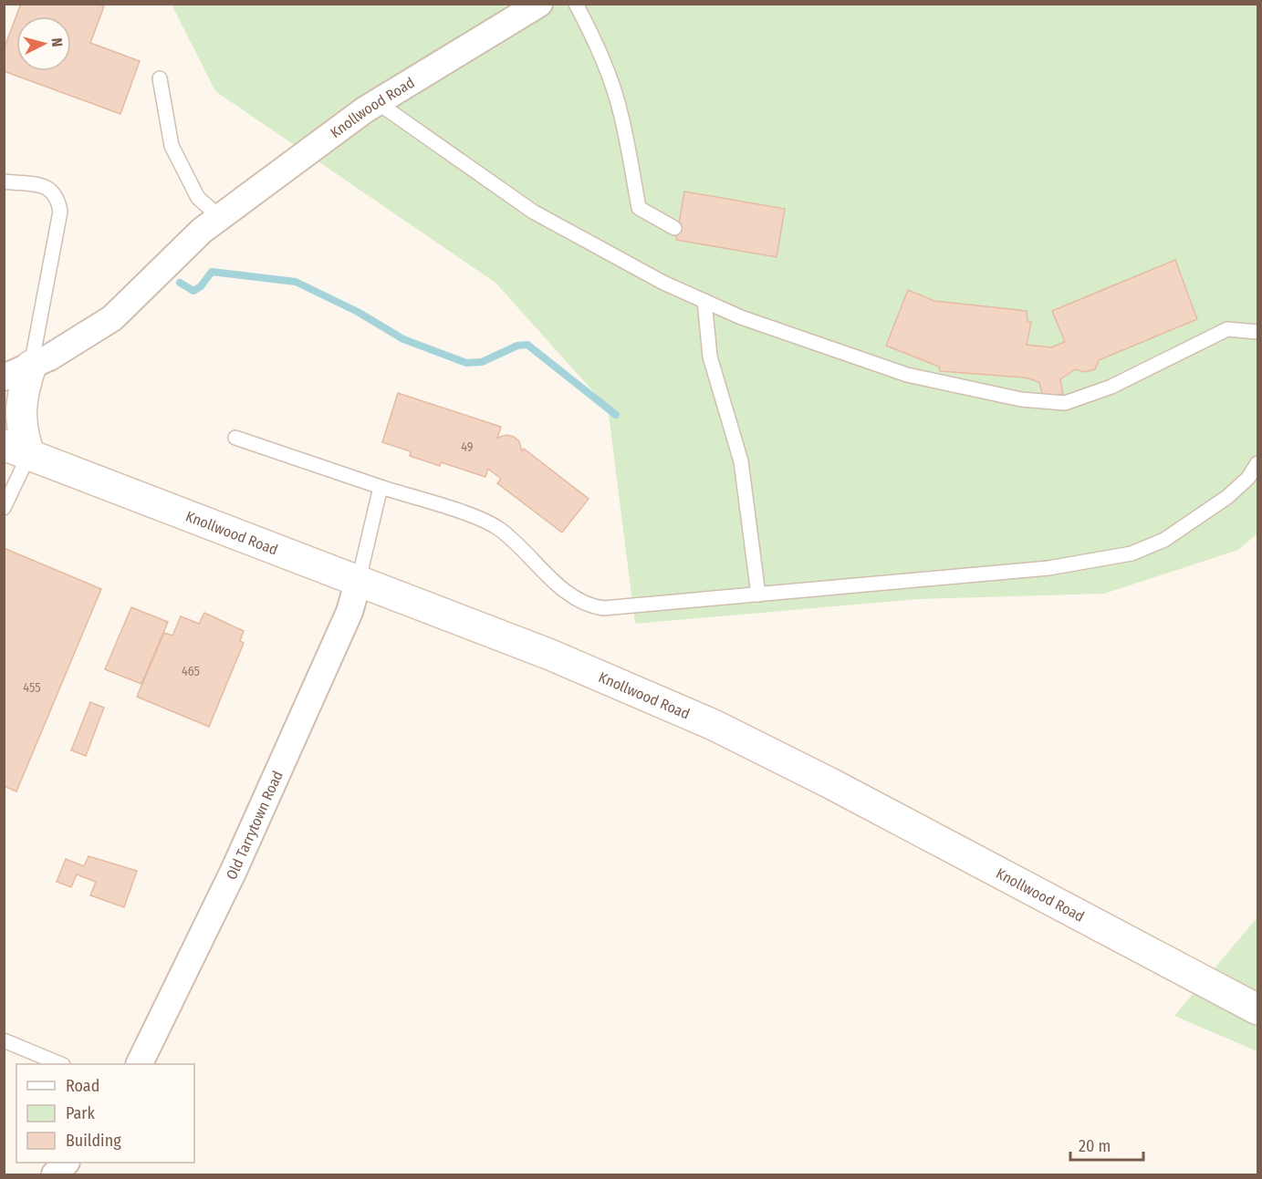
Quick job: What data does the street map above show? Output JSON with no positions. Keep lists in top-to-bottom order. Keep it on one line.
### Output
{"streets":{"main road":["Knollwood Road"],"street":["Old Tarrytown Road"]},"crossings":[["Knollwood Road","Old Tarrytown Road"]],"house_numbers":["49","465","455"],"legend":["Road","Park","Building"],"scale_bar":"20 m","north":"right"}
